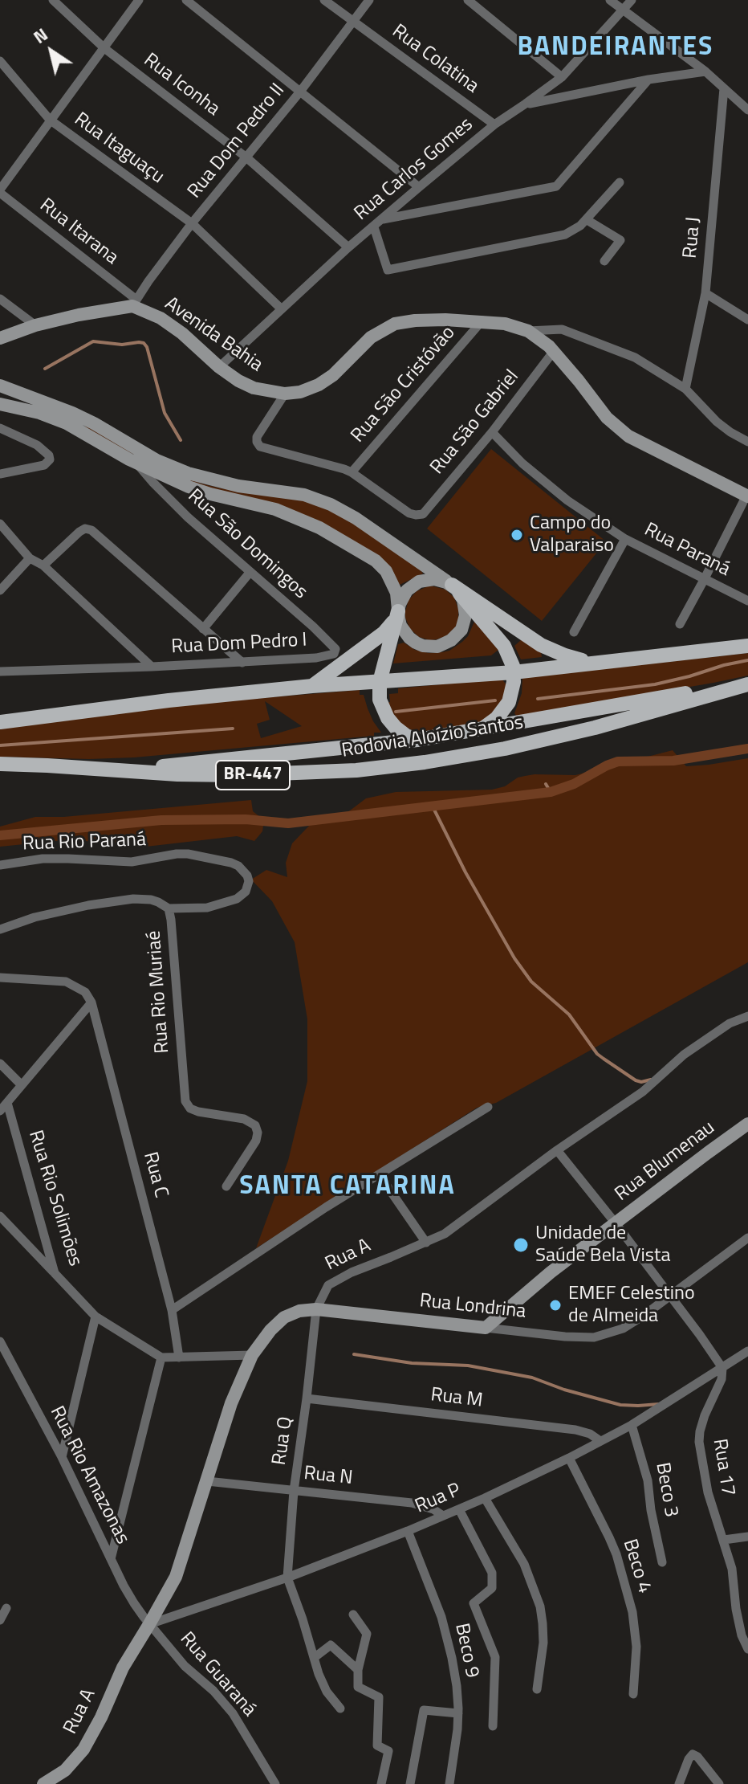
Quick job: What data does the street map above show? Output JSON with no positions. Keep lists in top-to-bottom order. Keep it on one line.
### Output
{"streets":{"main road":["Rodovia Aloízio Santos","BR-447"],"street":["Rua Colatina","Rua Iconha","Rua Dom Pedro II","Rua Itaguaçu","Rua Carlos Gomes","Rua Itarana","Rua J","Avenida Bahia","Rua São Cristóvão","Rua São Gabriel","Rua São Domingos","Rua Paraná","Rua Dom Pedro I","Rua Rio Paraná","Rua Rio Muriaé","Rua Blumenau","Rua C","Rua Rio Solimões","Rua A","Rua Londrina","Rua M","Rua Q","Rua 17","Rua Rio Amazonas","Rua N","Beco 3","Rua P","Beco 4","Beco 9","Rua Guaraná"]},"crossings":[["Rua Colatina","Rua Dom Pedro II"],["Rua Colatina","Rua Carlos Gomes"],["Rua Iconha","Rua Dom Pedro II"],["Rua Iconha","Rua Carlos Gomes"],["Rua Dom Pedro II","Rua Itaguaçu"],["Rua Dom Pedro II","Rua Itarana"],["Rua Dom Pedro II","Avenida Bahia"],["Rua Itaguaçu","Rua Carlos Gomes"],["Rua Carlos Gomes","Avenida Bahia"],["Rua Itarana","Avenida Bahia"],["Avenida Bahia","Rua São Cristóvão"],["Avenida Bahia","Rua São Gabriel"],["Rua São Cristóvão","Rua São Gabriel"],["Rua São Gabriel","Rua Paraná"],["Rua São Domingos","Rua Dom Pedro I"],["Rua Rio Paraná","Rua Rio Muriaé"],["Rua Blumenau","Rua Londrina"],["Rua A","Rua Londrina"],["Rua A","Rua Q"],["Rua A","Rua Rio Amazonas"],["Rua A","Rua N"],["Rua A","Rua P"],["Rua A","Rua Guaraná"],["Rua Londrina","Rua Q"],["Rua M","Rua Q"],["Rua M","Rua P"],["Rua Q","Rua N"],["Rua Q","Rua P"],["Rua 17","Rua P"],["Rua Rio Amazonas","Rua P"],["Rua Rio Amazonas","Rua Guaraná"],["Rua N","Rua P"],["Beco 3","Rua P"],["Rua P","Beco 4"],["Rua P","Beco 9"],["Rua P","Rua Guaraná"]],"districts":["BANDEIRANTES","SANTA CATARINA"],"places":["Campo do Valparaiso","Unidade de Saúde Bela Vista","EMEF Celestino de Almeida"],"north":"top left"}
